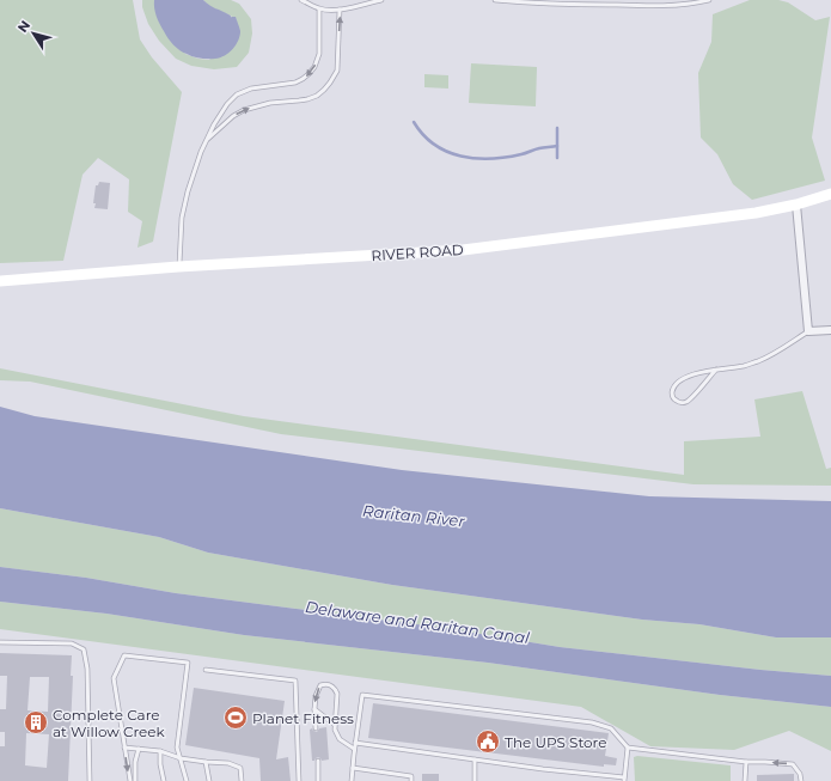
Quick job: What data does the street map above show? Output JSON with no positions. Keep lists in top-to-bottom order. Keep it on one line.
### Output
{"streets":{"main road":["RIVER ROAD"]},"water":["Raritan River","Delaware and Raritan Canal"],"places":{"sports":["Planet Fitness"],"building":["Complete Care at Willow Creek"],"public building":["The UPS Store"]},"north":"top left"}
